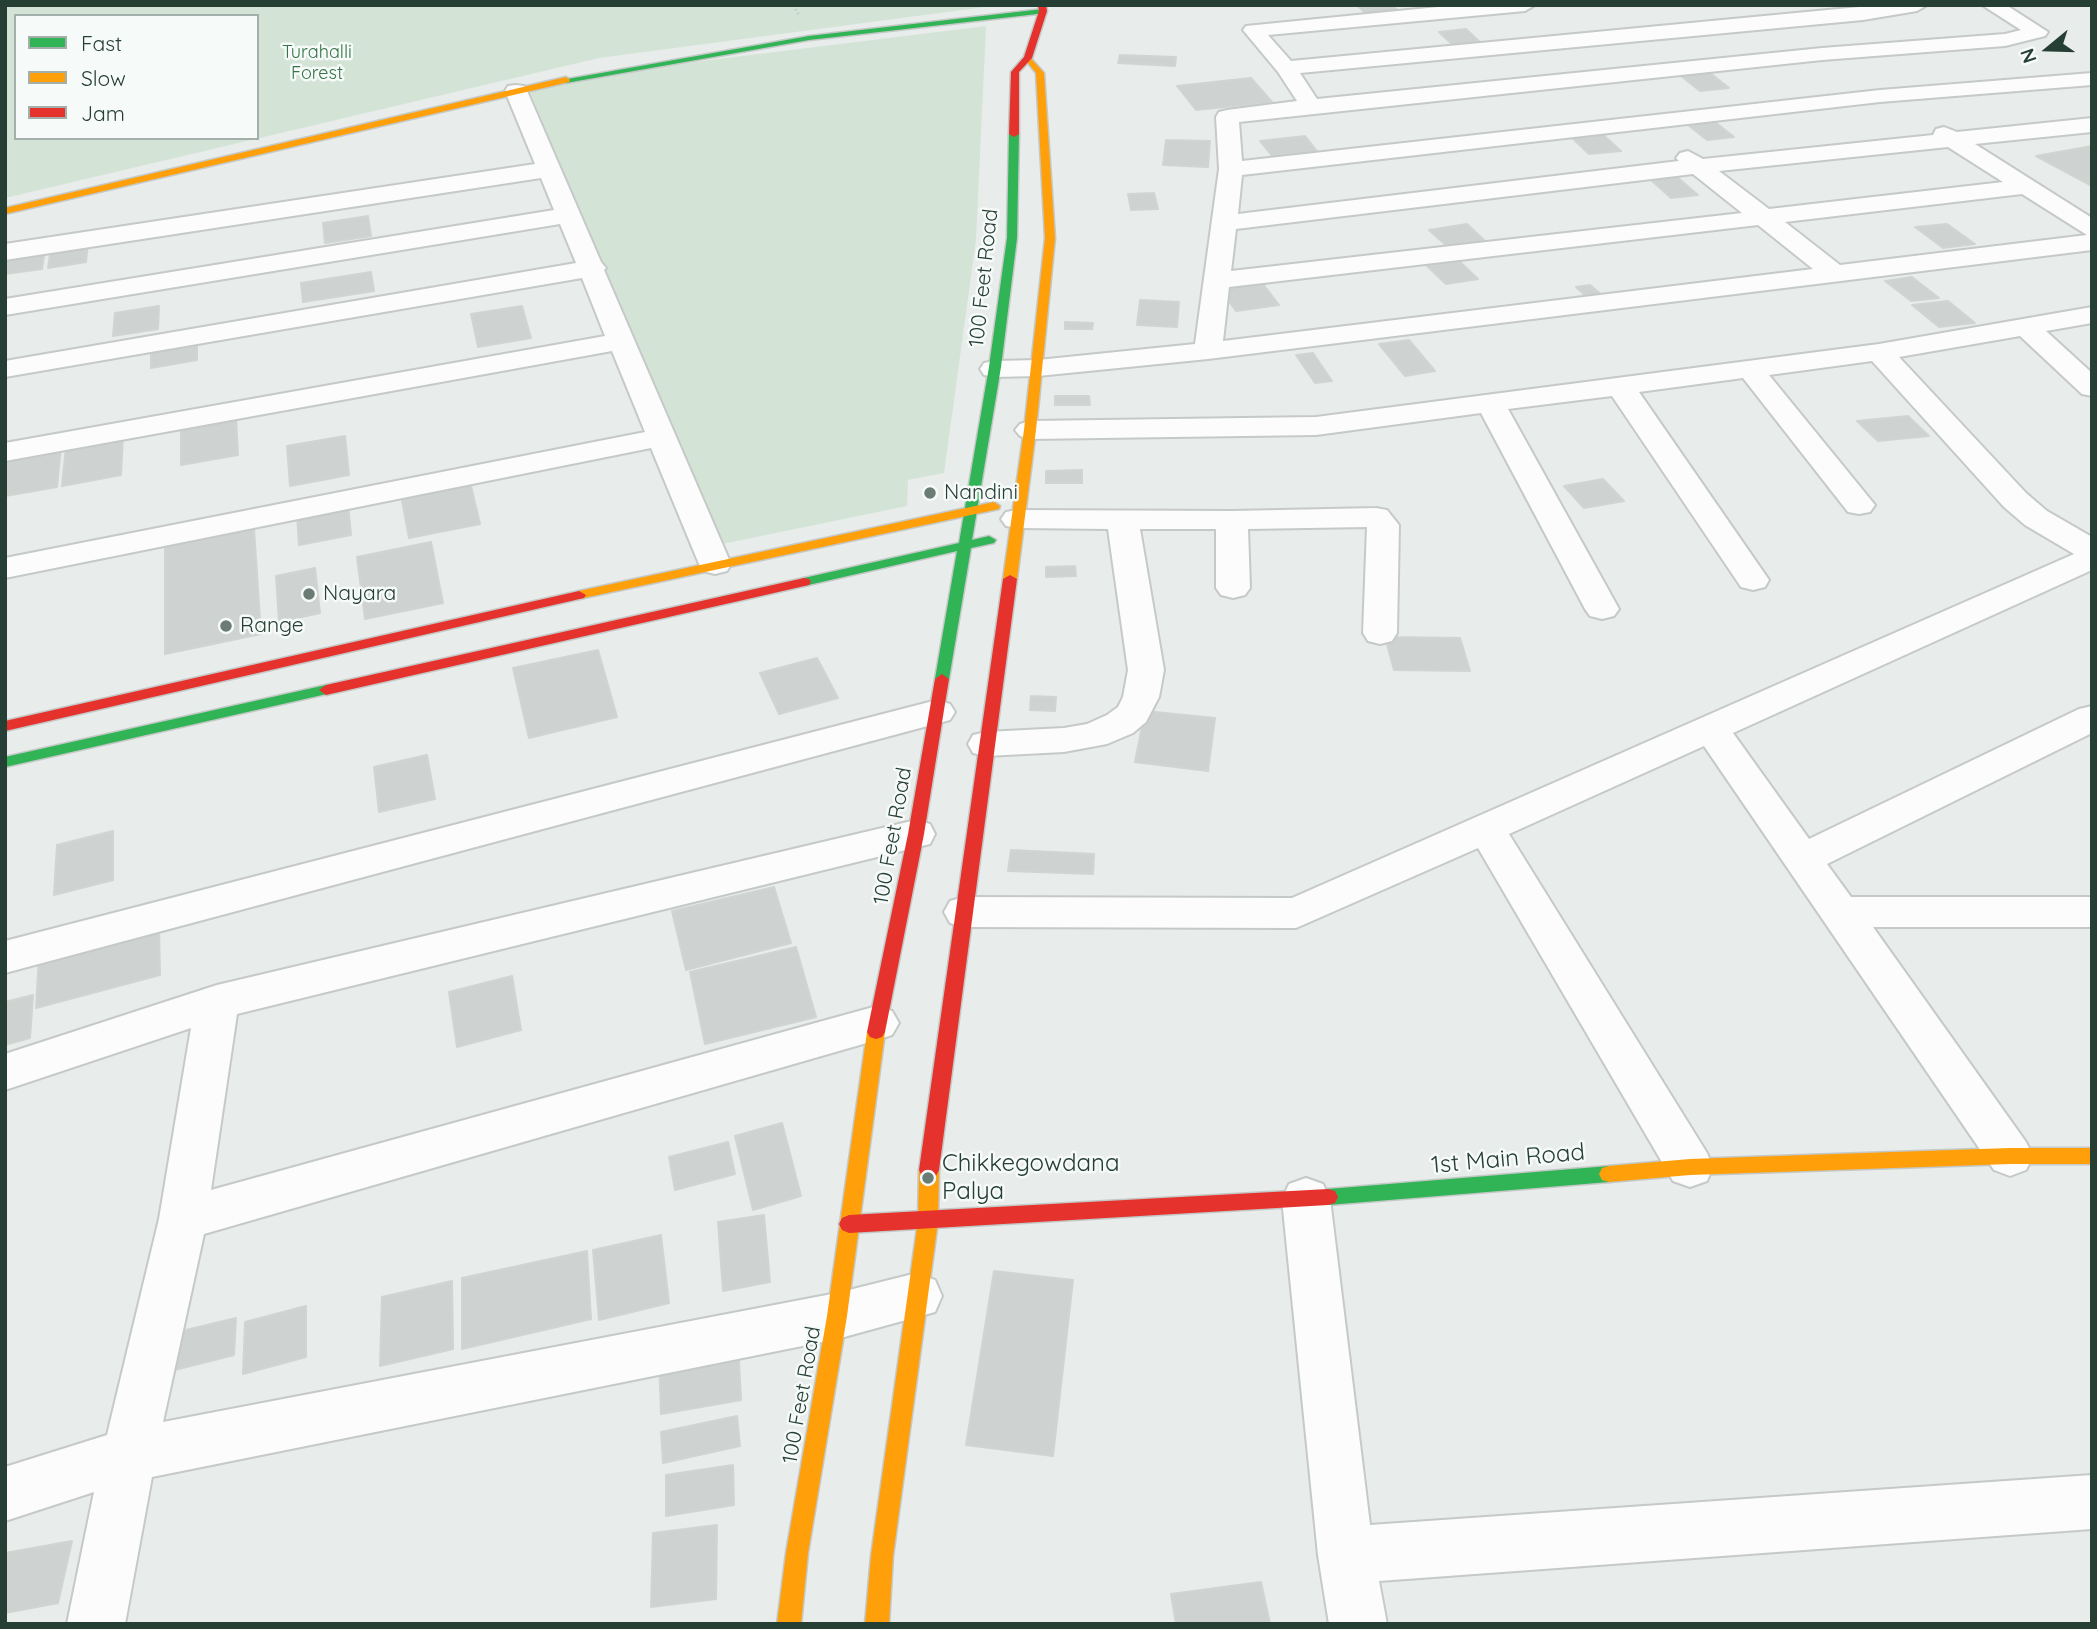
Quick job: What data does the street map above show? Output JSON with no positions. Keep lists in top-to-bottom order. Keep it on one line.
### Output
{"streets":{"main road":["100 Feet Road","1st Main Road"]},"crossings":[["100 Feet Road","1st Main Road"]],"parks":["Turahalli Forest"],"places":["Nandini","Nayara","Range","Chikkegowdana Palya"],"legend":["Fast","Slow","Jam"],"north":"left"}
